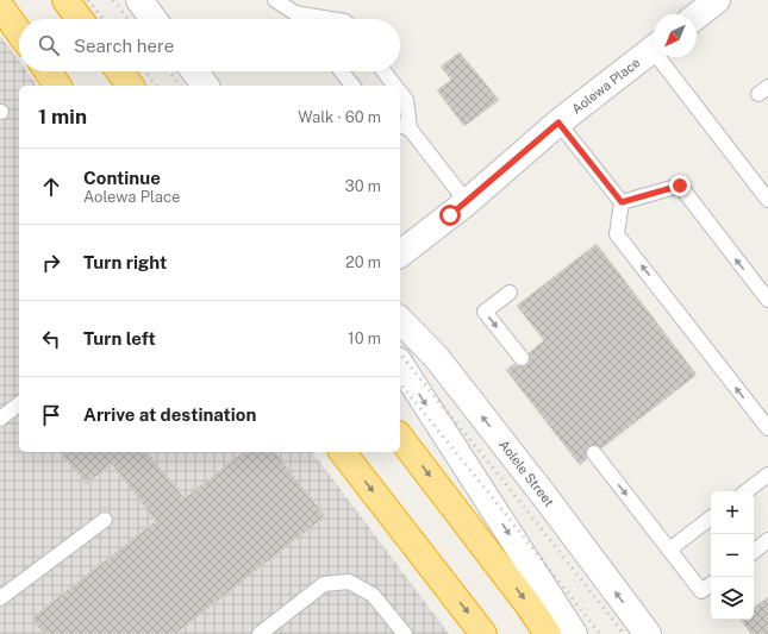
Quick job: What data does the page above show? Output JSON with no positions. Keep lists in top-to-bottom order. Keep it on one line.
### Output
{"streets":{"street":["Aolewa Place","Aolele Street"]},"north":"bottom left","page":{"search":"Search here","heading":["1 min","Walk · 60 m"],"list":[["Continue","Aolewa Place","30 m"],["Turn right","20 m"],["Turn left","10 m"],"Arrive at destination"],"map_buttons":["+","−"]}}
